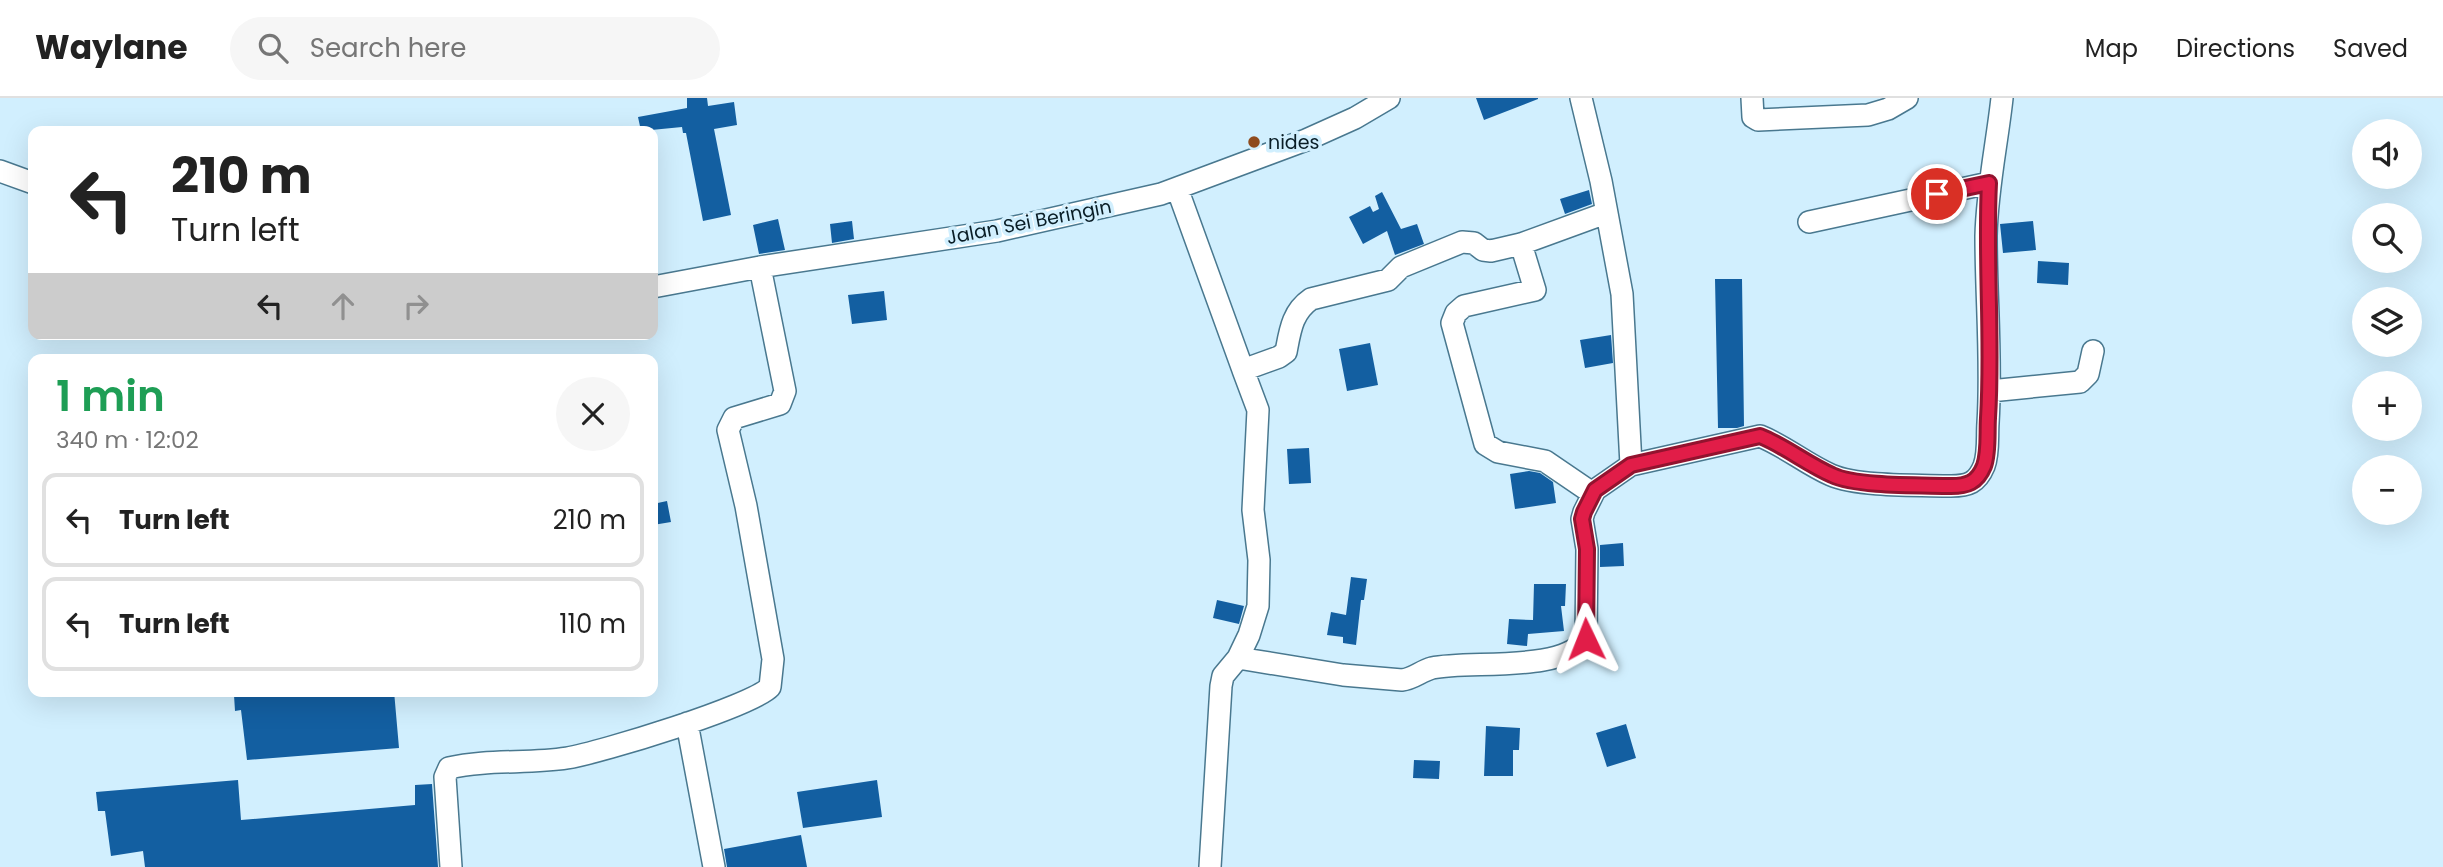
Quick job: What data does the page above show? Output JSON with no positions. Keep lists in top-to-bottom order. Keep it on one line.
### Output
{"streets":{"street":["Jalan Sei Beringin"]},"places":["nides"],"page":{"header":"Waylane","search":"Search here","nav":["Map","Directions","Saved"],"map_buttons":["+","−"],"turn":["210 m","Turn left"],"heading":["1 min","340 m · 12:02"],"list":[{"name":"Turn left","value":"210 m"},{"name":"Turn left","value":"110 m"}]}}
